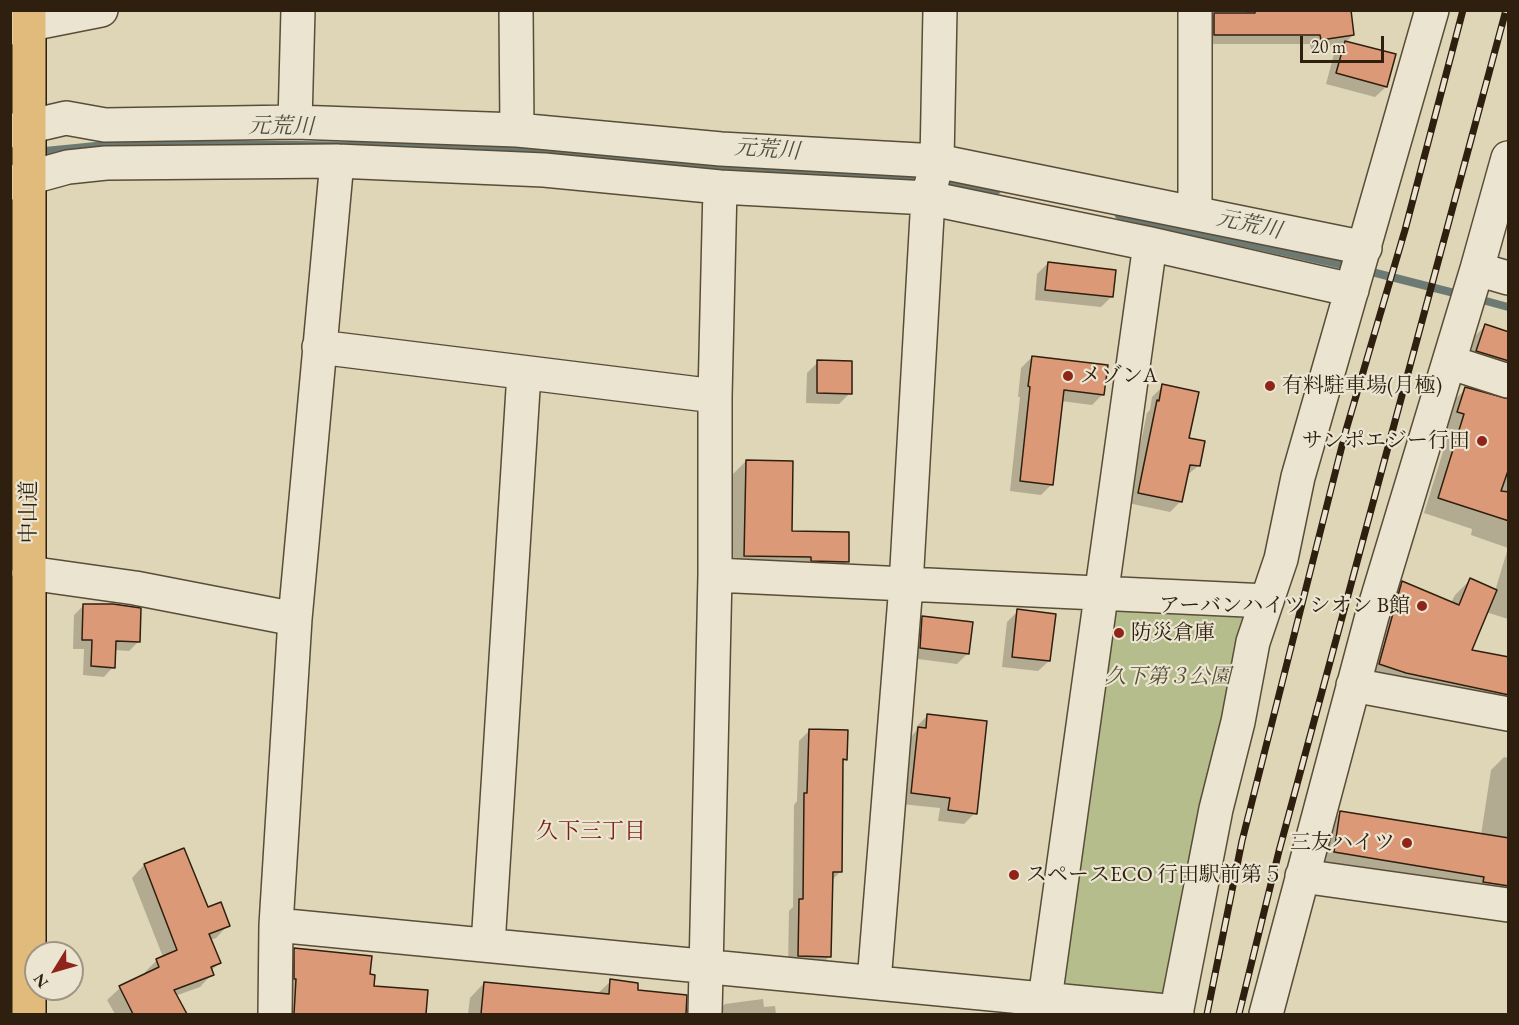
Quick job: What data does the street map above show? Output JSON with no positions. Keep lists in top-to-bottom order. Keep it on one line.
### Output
{"streets":{"highway":["中山道"]},"districts":["久下三丁目"],"water":["元荒川"],"parks":["久下第３公園"],"places":["メゾンA","有料駐車場(月極)","サンポエジー行田","アーバンハイツ シオン B館","防災倉庫","三友ハイツ","スペースECO 行田駅前第５"],"scale_bar":"20 m","north":"bottom left"}
